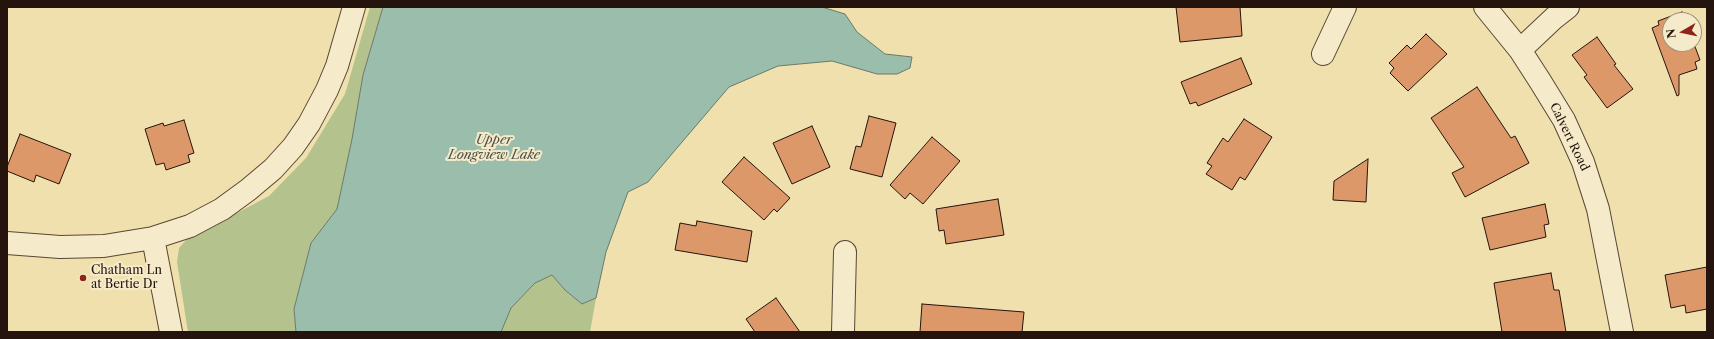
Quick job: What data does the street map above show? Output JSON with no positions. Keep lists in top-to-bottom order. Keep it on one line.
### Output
{"streets":{"street":["Calvert Road"]},"water":["Upper Longview Lake"],"places":["Chatham Ln at Bertie Dr"],"north":"left"}
